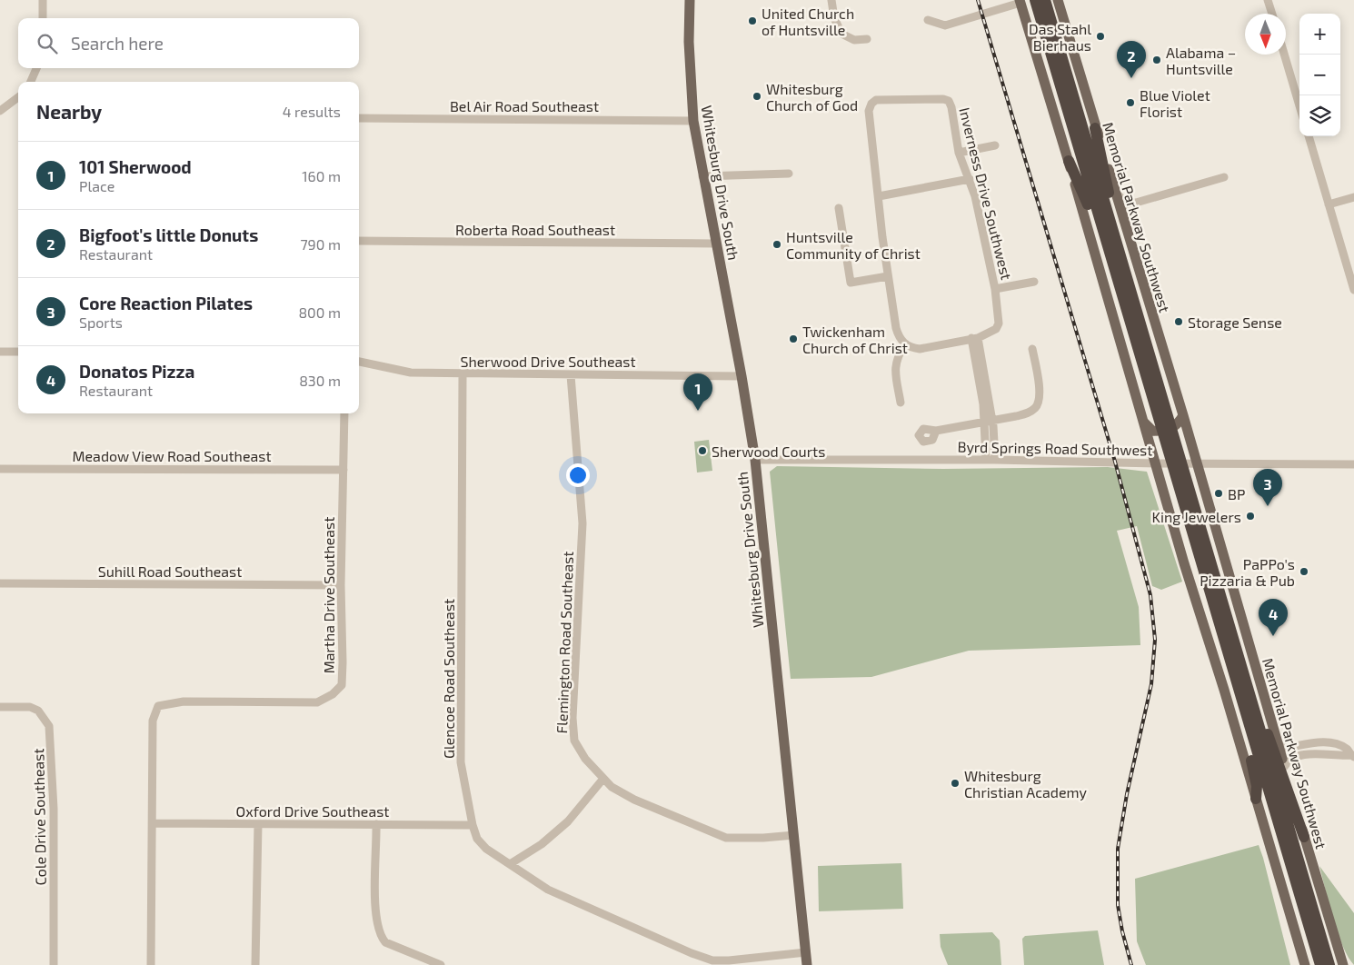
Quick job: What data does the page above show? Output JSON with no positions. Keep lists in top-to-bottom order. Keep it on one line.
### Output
{"streets":{"highway":["Memorial Parkway Southwest"],"main road":["Whitesburg Drive South"],"street":["Bel Air Road Southeast","Inverness Drive Southwest","Roberta Road Southeast","Sherwood Drive Southeast","Byrd Springs Road Southwest","Meadow View Road Southeast","Suhill Road Southeast","Martha Drive Southeast","Flemington Road Southeast","Glencoe Road Southeast","Oxford Drive Southeast","Cole Drive Southeast"]},"crossings":[["Bel Air Road Southeast","Whitesburg Drive South"],["Whitesburg Drive South","Roberta Road Southeast"],["Whitesburg Drive South","Sherwood Drive Southeast"],["Whitesburg Drive South","Byrd Springs Road Southwest"],["Whitesburg Drive South","Flemington Road Southeast"],["Whitesburg Drive South","Glencoe Road Southeast"],["Memorial Parkway Southwest","Byrd Springs Road Southwest"],["Sherwood Drive Southeast","Flemington Road Southeast"],["Sherwood Drive Southeast","Glencoe Road Southeast"],["Meadow View Road Southeast","Martha Drive Southeast"],["Suhill Road Southeast","Martha Drive Southeast"],["Martha Drive Southeast","Oxford Drive Southeast"],["Glencoe Road Southeast","Oxford Drive Southeast"]],"places":["United Church of Huntsville","Das Stahl Bierhaus","Alabama – Huntsville","Whitesburg Church of God","Blue Violet Florist","Huntsville Community of Christ","Storage Sense","Twickenham Church of Christ","Sherwood Courts","BP","King Jewelers","PaPPo's Pizzaria & Pub","Whitesburg Christian Academy"],"north":"bottom","page":{"map_buttons":["+","−"],"search":"Search here","pins":["2","1","3","4"],"heading":["Nearby","4 results"],"list":[{"mark":"1","name":"101 Sherwood","note":"Place","value":"160 m"},{"mark":"2","name":"Bigfoot's little Donuts","note":"Restaurant","value":"790 m"},{"mark":"3","name":"Core Reaction Pilates","note":"Sports","value":"800 m"},{"mark":"4","name":"Donatos Pizza","note":"Restaurant","value":"830 m"}]}}
